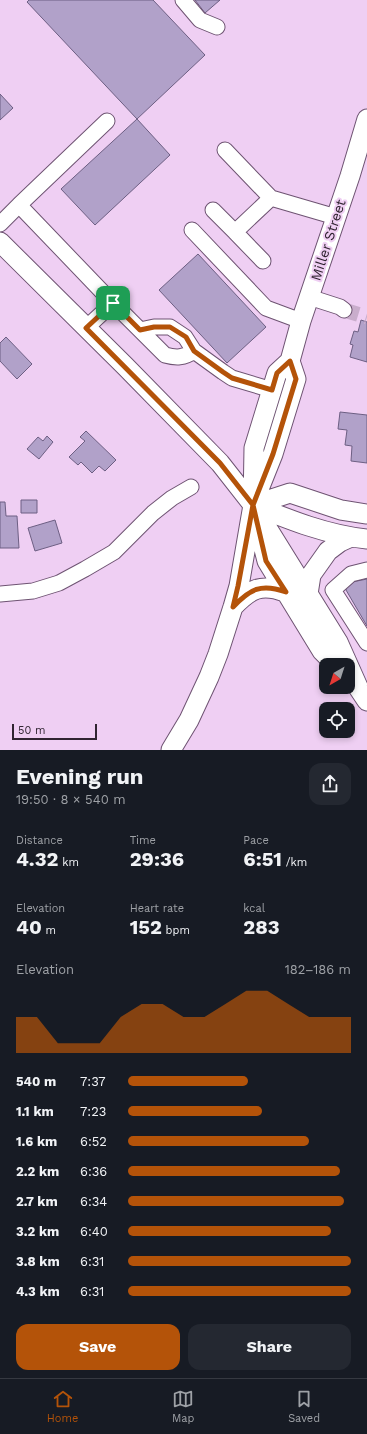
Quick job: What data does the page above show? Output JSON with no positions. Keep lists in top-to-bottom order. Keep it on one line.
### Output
{"streets":{"main road":["Miller Street"]},"scale_bar":"50 m","north":"bottom left","page":{"scale":"50 m","heading":["Evening run","19:50 · 8 × 540 m"],"stats":[["Distance","4.32 km"],["Time","29:36"],["Pace","6:51 /km"],["Elevation","40 m"],["Heart rate","152 bpm"],["kcal","283"]],"chart":["Elevation","182–186 m"],"list":[{"name":"540 m","note":"7:37"},{"name":"1.1 km","note":"7:23"},{"name":"1.6 km","note":"6:52"},{"name":"2.2 km","note":"6:36"},{"name":"2.7 km","note":"6:34"},{"name":"3.2 km","note":"6:40"},{"name":"3.8 km","note":"6:31"},{"name":"4.3 km","note":"6:31"}],"buttons":["Save","Share"],"tabs":["Home","Map","Saved"]}}
